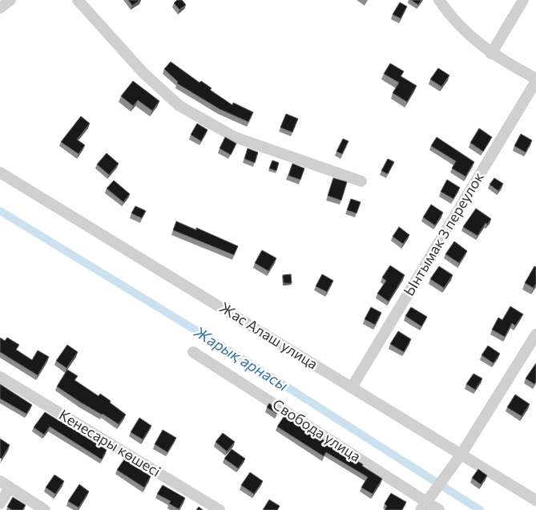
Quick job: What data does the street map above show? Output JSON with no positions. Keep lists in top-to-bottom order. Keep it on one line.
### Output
{"streets":{"street":["Ынтымак 3 переулок","Жас Алаш улица","Свобода улица","Кенесары көшесі"]},"crossings":[["Ынтымак 3 переулок","Жас Алаш улица"]],"water":["Жарық арнасы"]}
